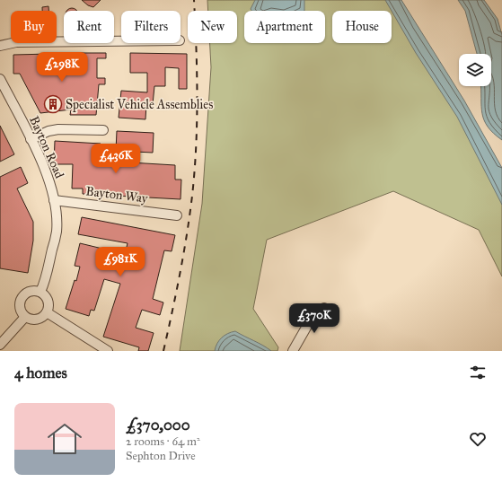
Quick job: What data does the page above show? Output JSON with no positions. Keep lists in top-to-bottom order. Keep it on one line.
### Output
{"streets":{"street":["Bayton Road","Bayton Way"]},"crossings":[["Bayton Road","Bayton Way"]],"places":{"building":["Specialist Vehicle Assemblies"]},"page":{"chip":["Buy","Rent","Filters","New","Apartment","House"],"price":["£298K","£436K","£981K","£370K"],"heading":"4 homes","list":[{"name":"£370,000","note":"2 rooms · 64 m² · Sephton Drive"}]}}
